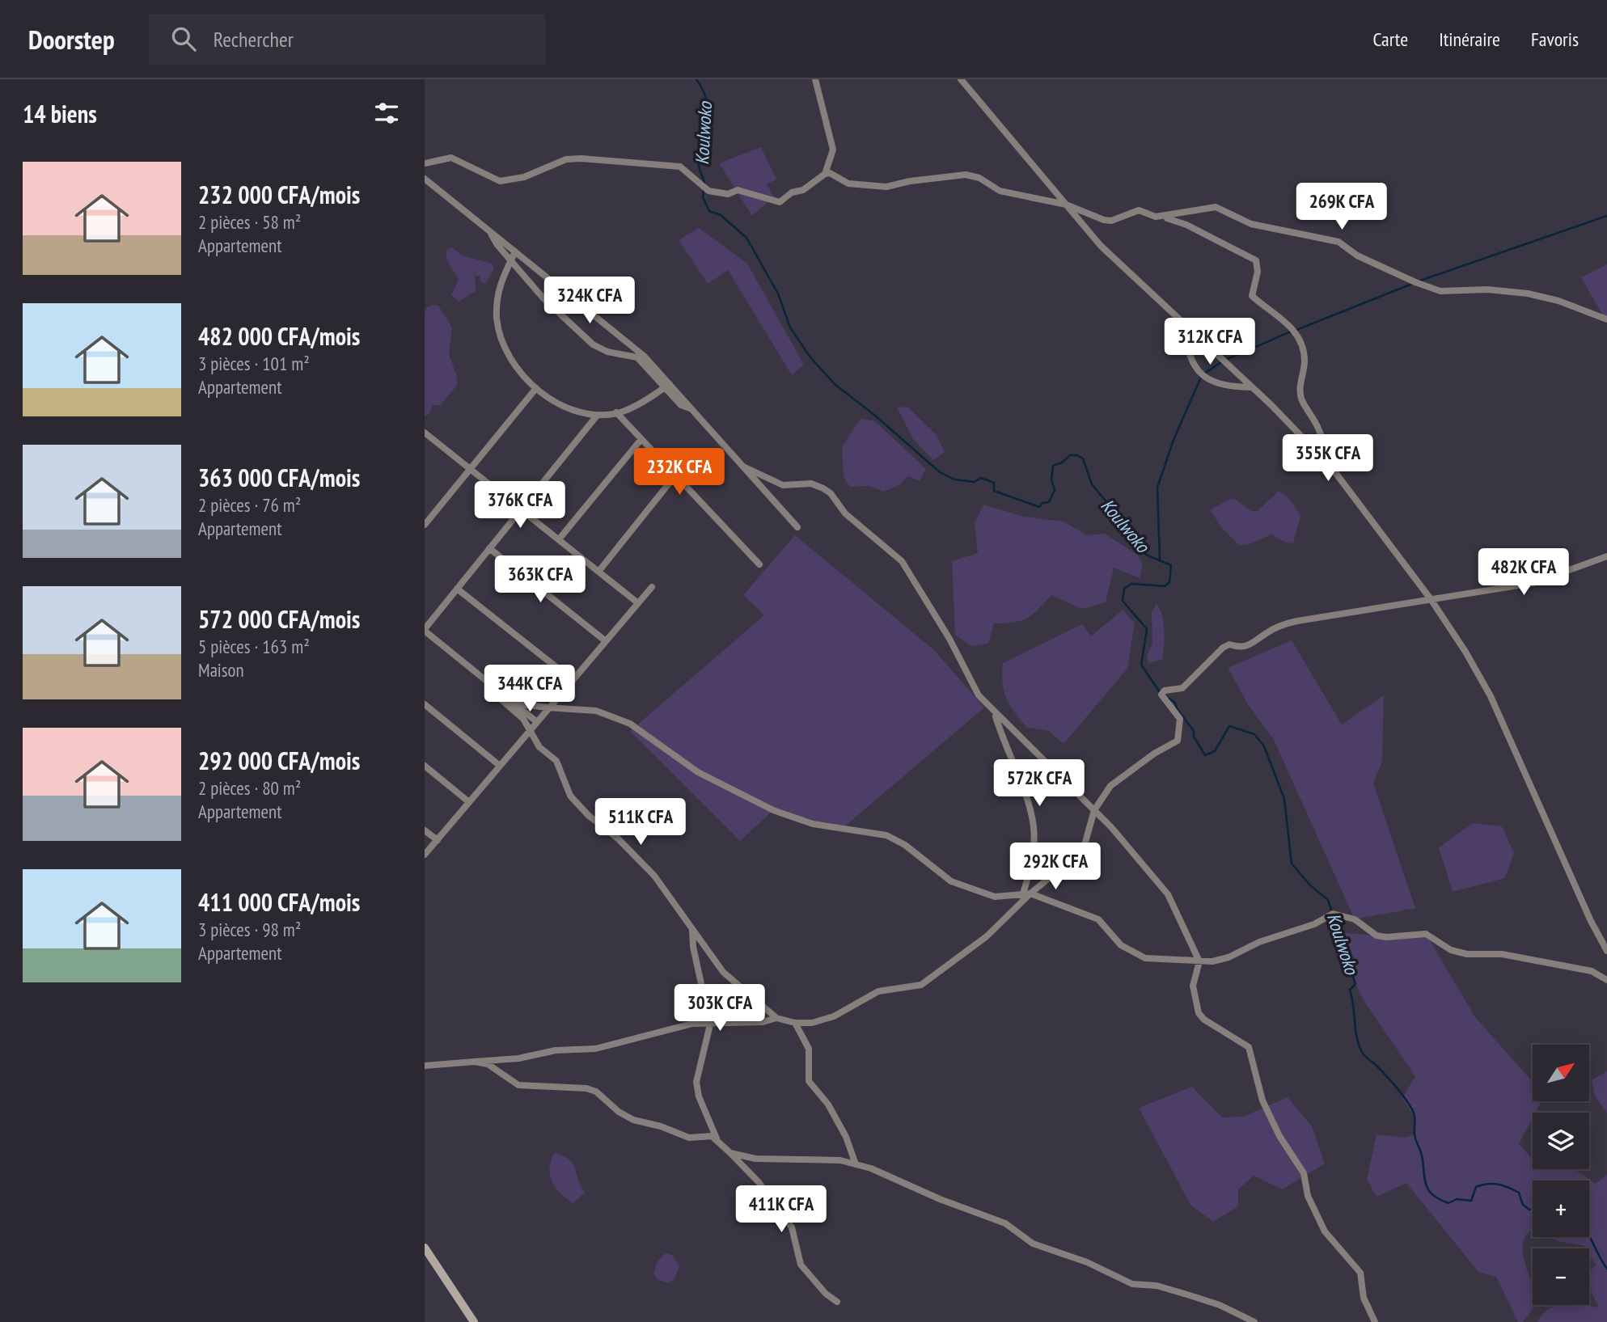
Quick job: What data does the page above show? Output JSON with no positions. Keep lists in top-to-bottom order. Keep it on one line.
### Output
{"water":["Koulwoko"],"north":"top right","page":{"header":"Doorstep","search":"Rechercher","nav":["Carte","Itinéraire","Favoris"],"heading":"14 biens","list":[{"name":"232 000 CFA/mois","note":"2 pièces · 58 m² · Appartement"},{"name":"482 000 CFA/mois","note":"3 pièces · 101 m² · Appartement"},{"name":"363 000 CFA/mois","note":"2 pièces · 76 m² · Appartement"},{"name":"572 000 CFA/mois","note":"5 pièces · 163 m² · Maison"},{"name":"292 000 CFA/mois","note":"2 pièces · 80 m² · Appartement"},{"name":"411 000 CFA/mois","note":"3 pièces · 98 m² · Appartement"}],"price":["269K CFA","324K CFA","312K CFA","355K CFA","232K CFA","376K CFA","482K CFA","363K CFA","344K CFA","572K CFA","511K CFA","292K CFA","303K CFA","411K CFA"],"map_buttons":["+","−"]}}
